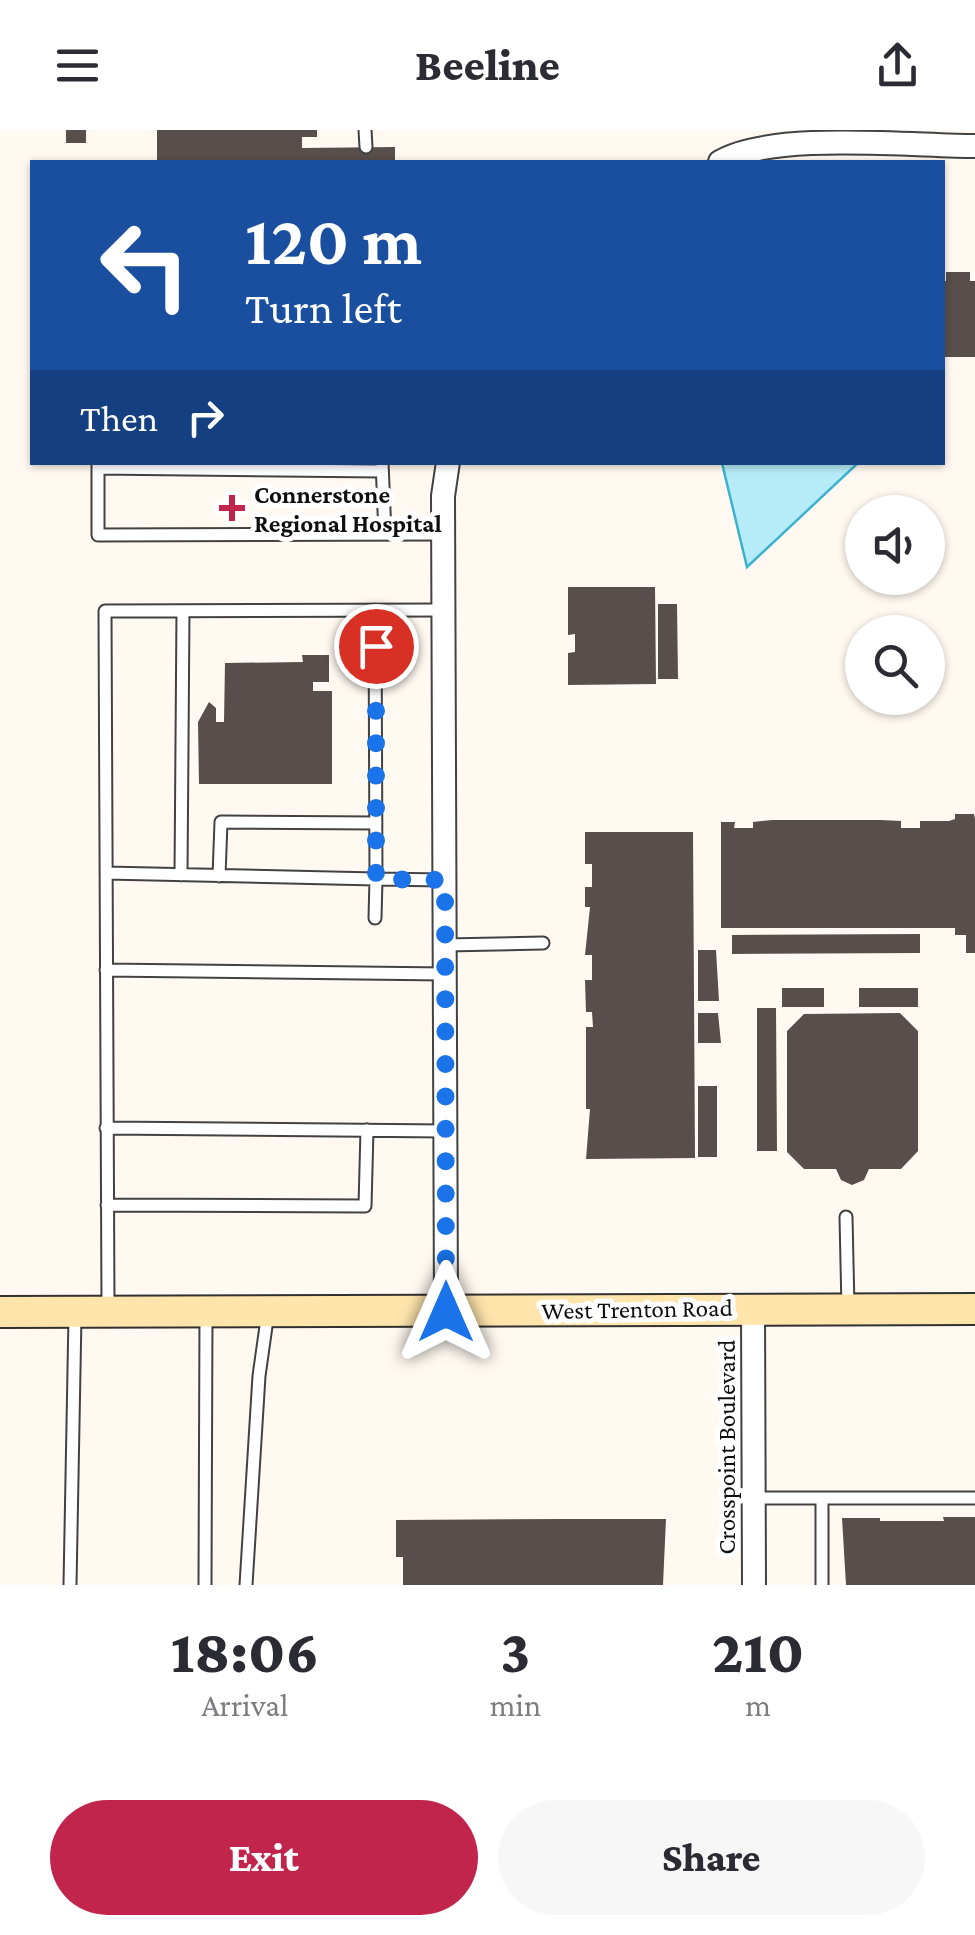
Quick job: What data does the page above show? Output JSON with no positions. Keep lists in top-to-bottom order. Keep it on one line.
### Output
{"streets":{"main road":["West Trenton Road"],"street":["Crosspoint Boulevard"]},"crossings":[["West Trenton Road","Crosspoint Boulevard"]],"places":{"health":["Connerstone Regional Hospital"]},"page":{"header":"Beeline","turn":["120 m","Turn left"],"then":"Then","eta":["18:06","Arrival","3","min","210","m"],"buttons":["Exit","Share"]}}
